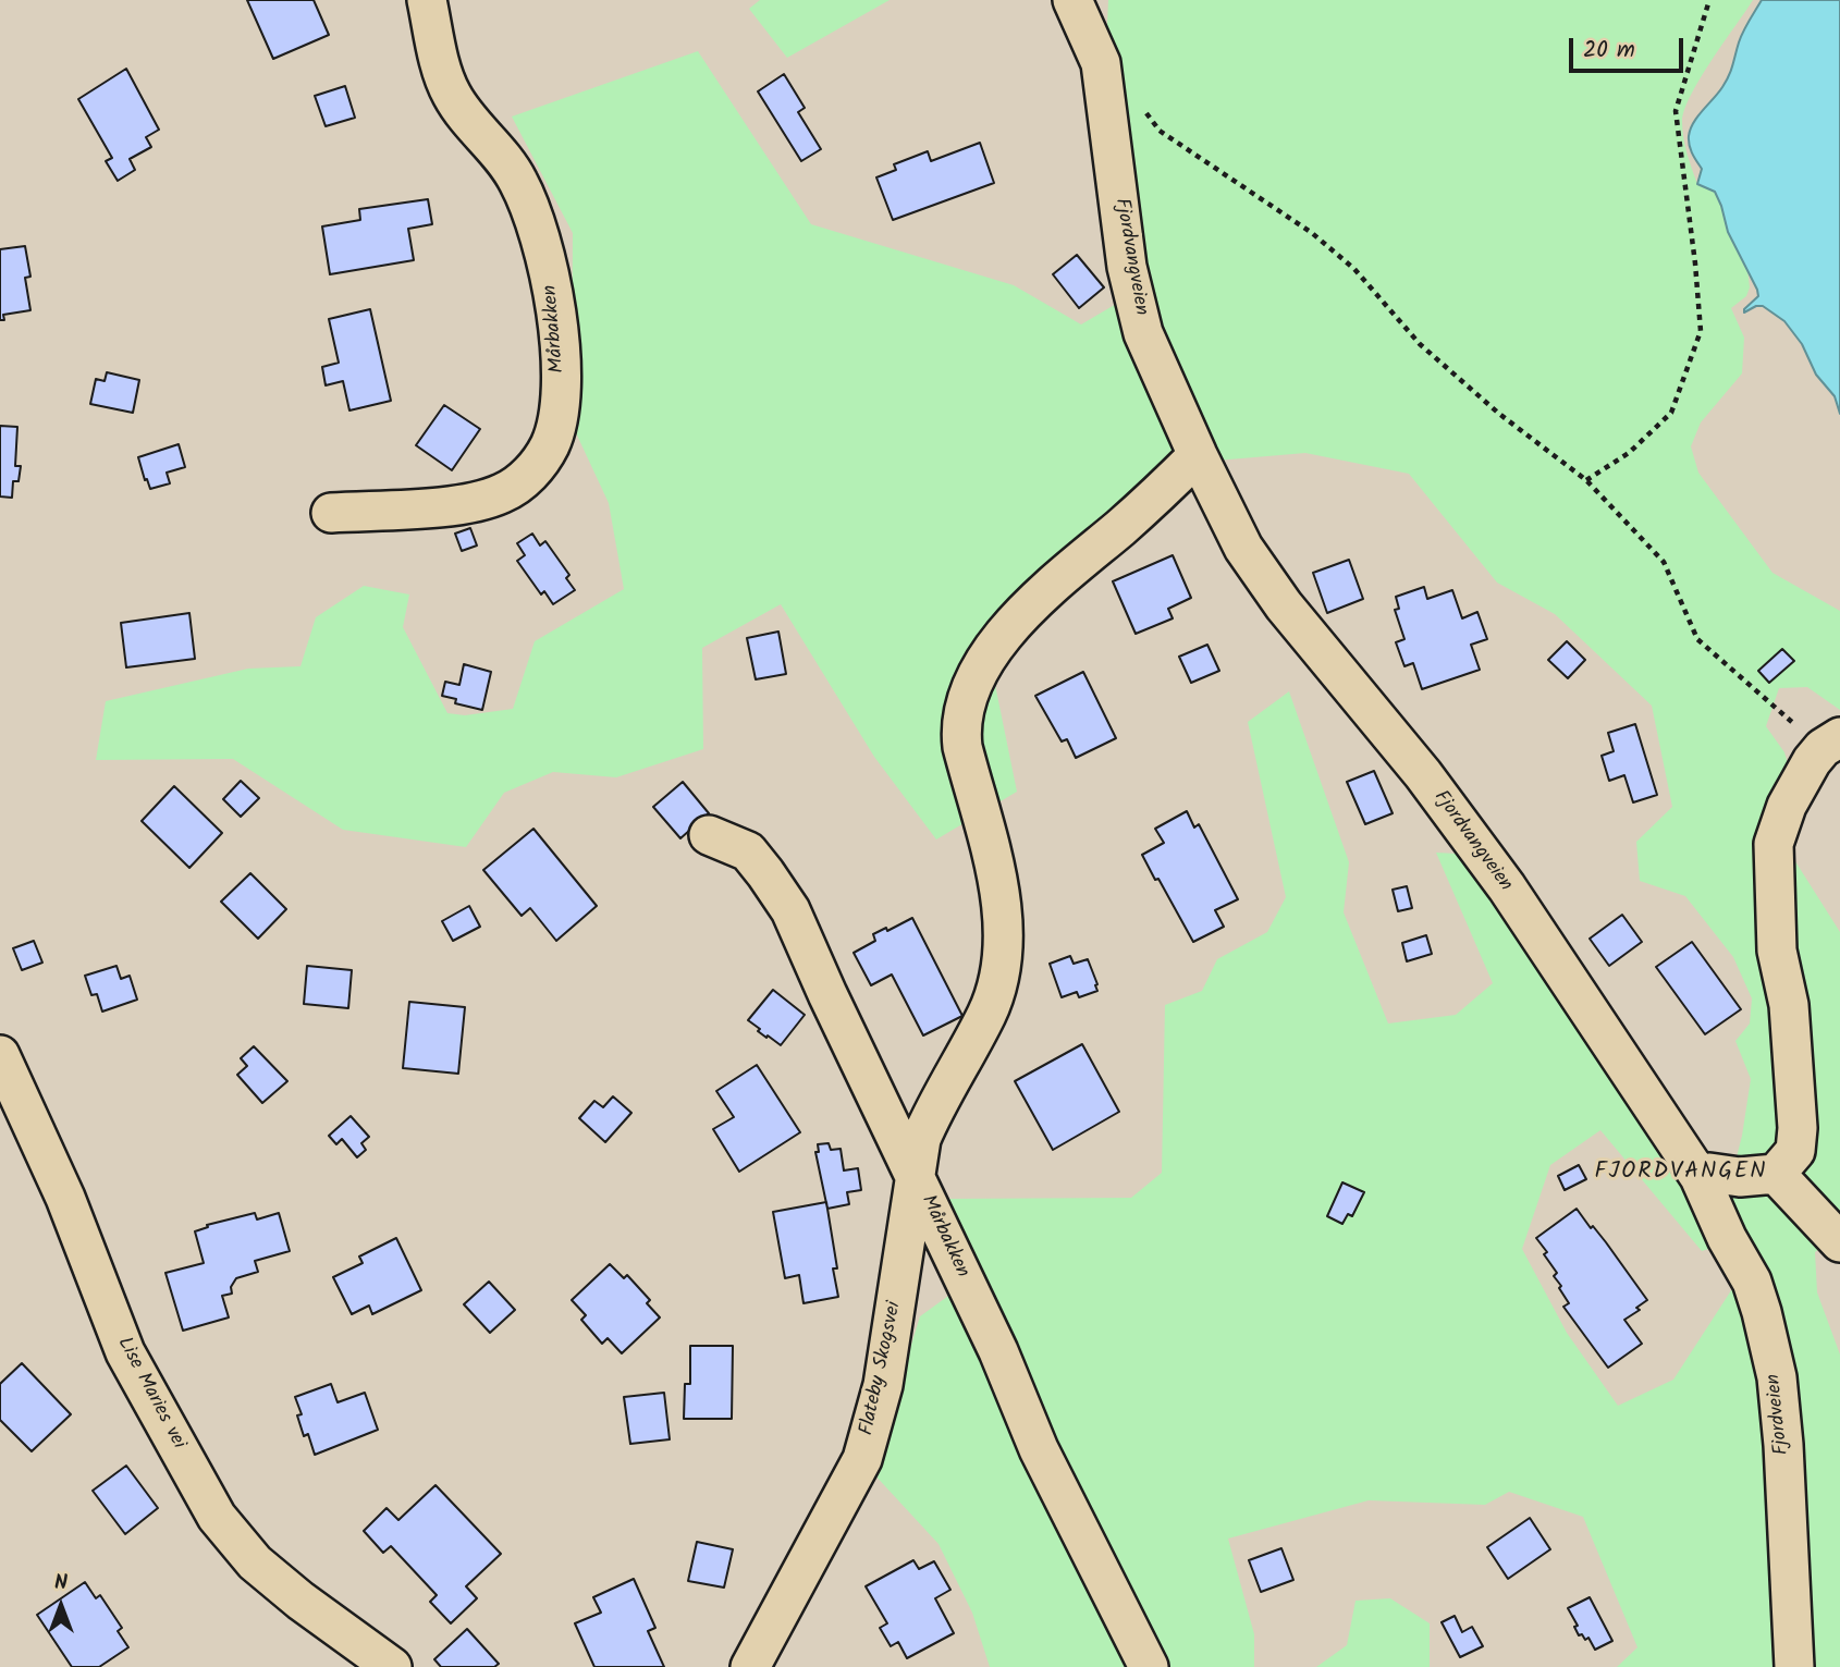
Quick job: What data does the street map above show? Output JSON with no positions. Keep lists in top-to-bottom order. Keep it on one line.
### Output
{"streets":{"street":["Fjordvangveien","Mårbakken","Flateby Skogsvei","Lise Maries vei","Fjordveien"]},"crossings":[["Fjordvangveien","Flateby Skogsvei"],["Fjordvangveien","Fjordveien"],["Mårbakken","Flateby Skogsvei"]],"districts":["FJORDVANGEN"],"scale_bar":"20 m","north":"top"}
